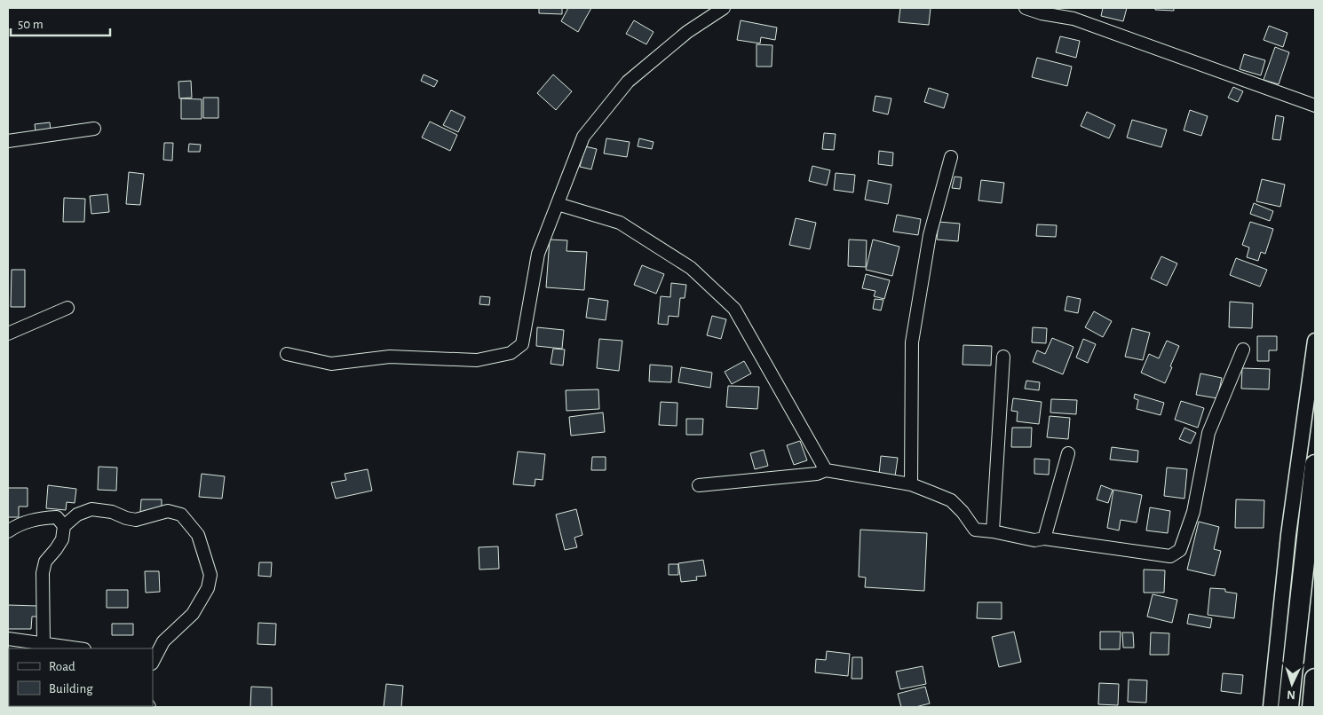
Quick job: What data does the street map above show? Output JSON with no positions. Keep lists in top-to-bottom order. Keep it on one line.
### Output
{"legend":["Road","Building"],"scale_bar":"50 m","north":"bottom"}
